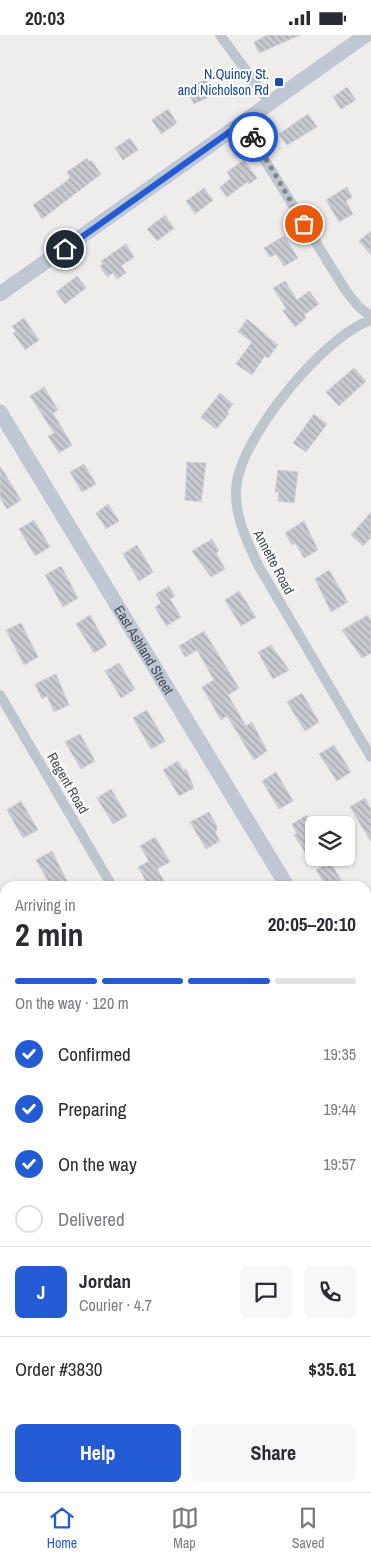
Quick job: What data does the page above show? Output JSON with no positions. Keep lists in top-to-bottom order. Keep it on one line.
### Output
{"streets":{"main road":["East Ashland Street"],"street":["Annette Road","Regent Road"]},"places":{"transit":["N.Quincy St. and Nicholson Rd"]},"page":{"status":"20:03","heading":["2 min","Arriving in","20:05–20:10"],"panel":["Jordan","Courier · 4.7","Order #3830","$35.61"],"bar":"On the way · 120 m","list":[["Confirmed","19:35"],["Preparing","19:44"],["On the way","19:57"],"Delivered"],"round":"J","buttons":["Help","Share"],"tabs":["Home","Map","Saved"]}}
